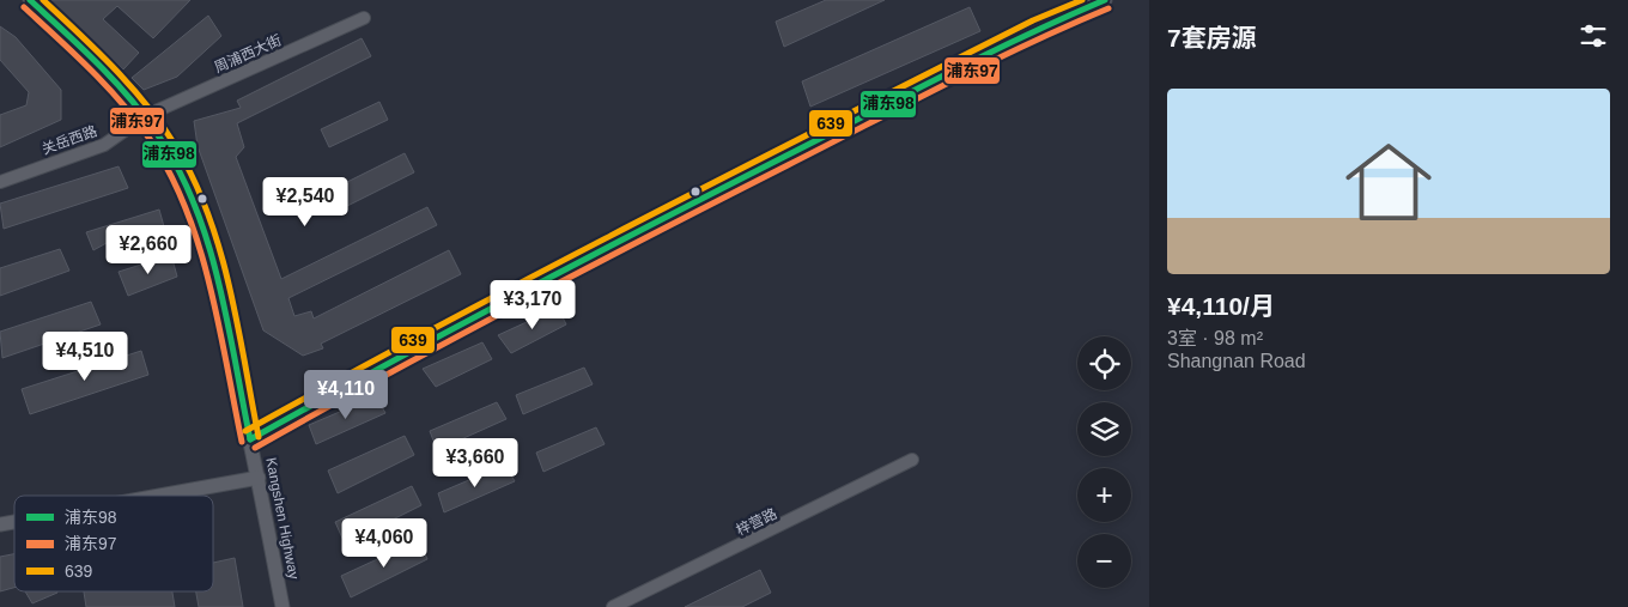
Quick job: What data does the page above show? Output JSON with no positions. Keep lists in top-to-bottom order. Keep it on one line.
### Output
{"streets":{"street":["周浦西大街","关岳西路","Kangshen Highway","梓营路"]},"crossings":[["周浦西大街","关岳西路"],["周浦西大街","Kangshen Highway"],["关岳西路","Kangshen Highway"]],"lines":["transit line 浦东98","transit line 639","transit line 浦东97"],"legend":["浦东98","浦东97","639"],"page":{"heading":"7套房源","list":[{"name":"¥4,110/月","note":"3室 · 98 m² · Shangnan Road"}],"price":["¥2,540","¥2,660","¥3,170","¥4,510","¥4,110","¥3,660","¥4,060"],"map_buttons":["+","−"]}}
